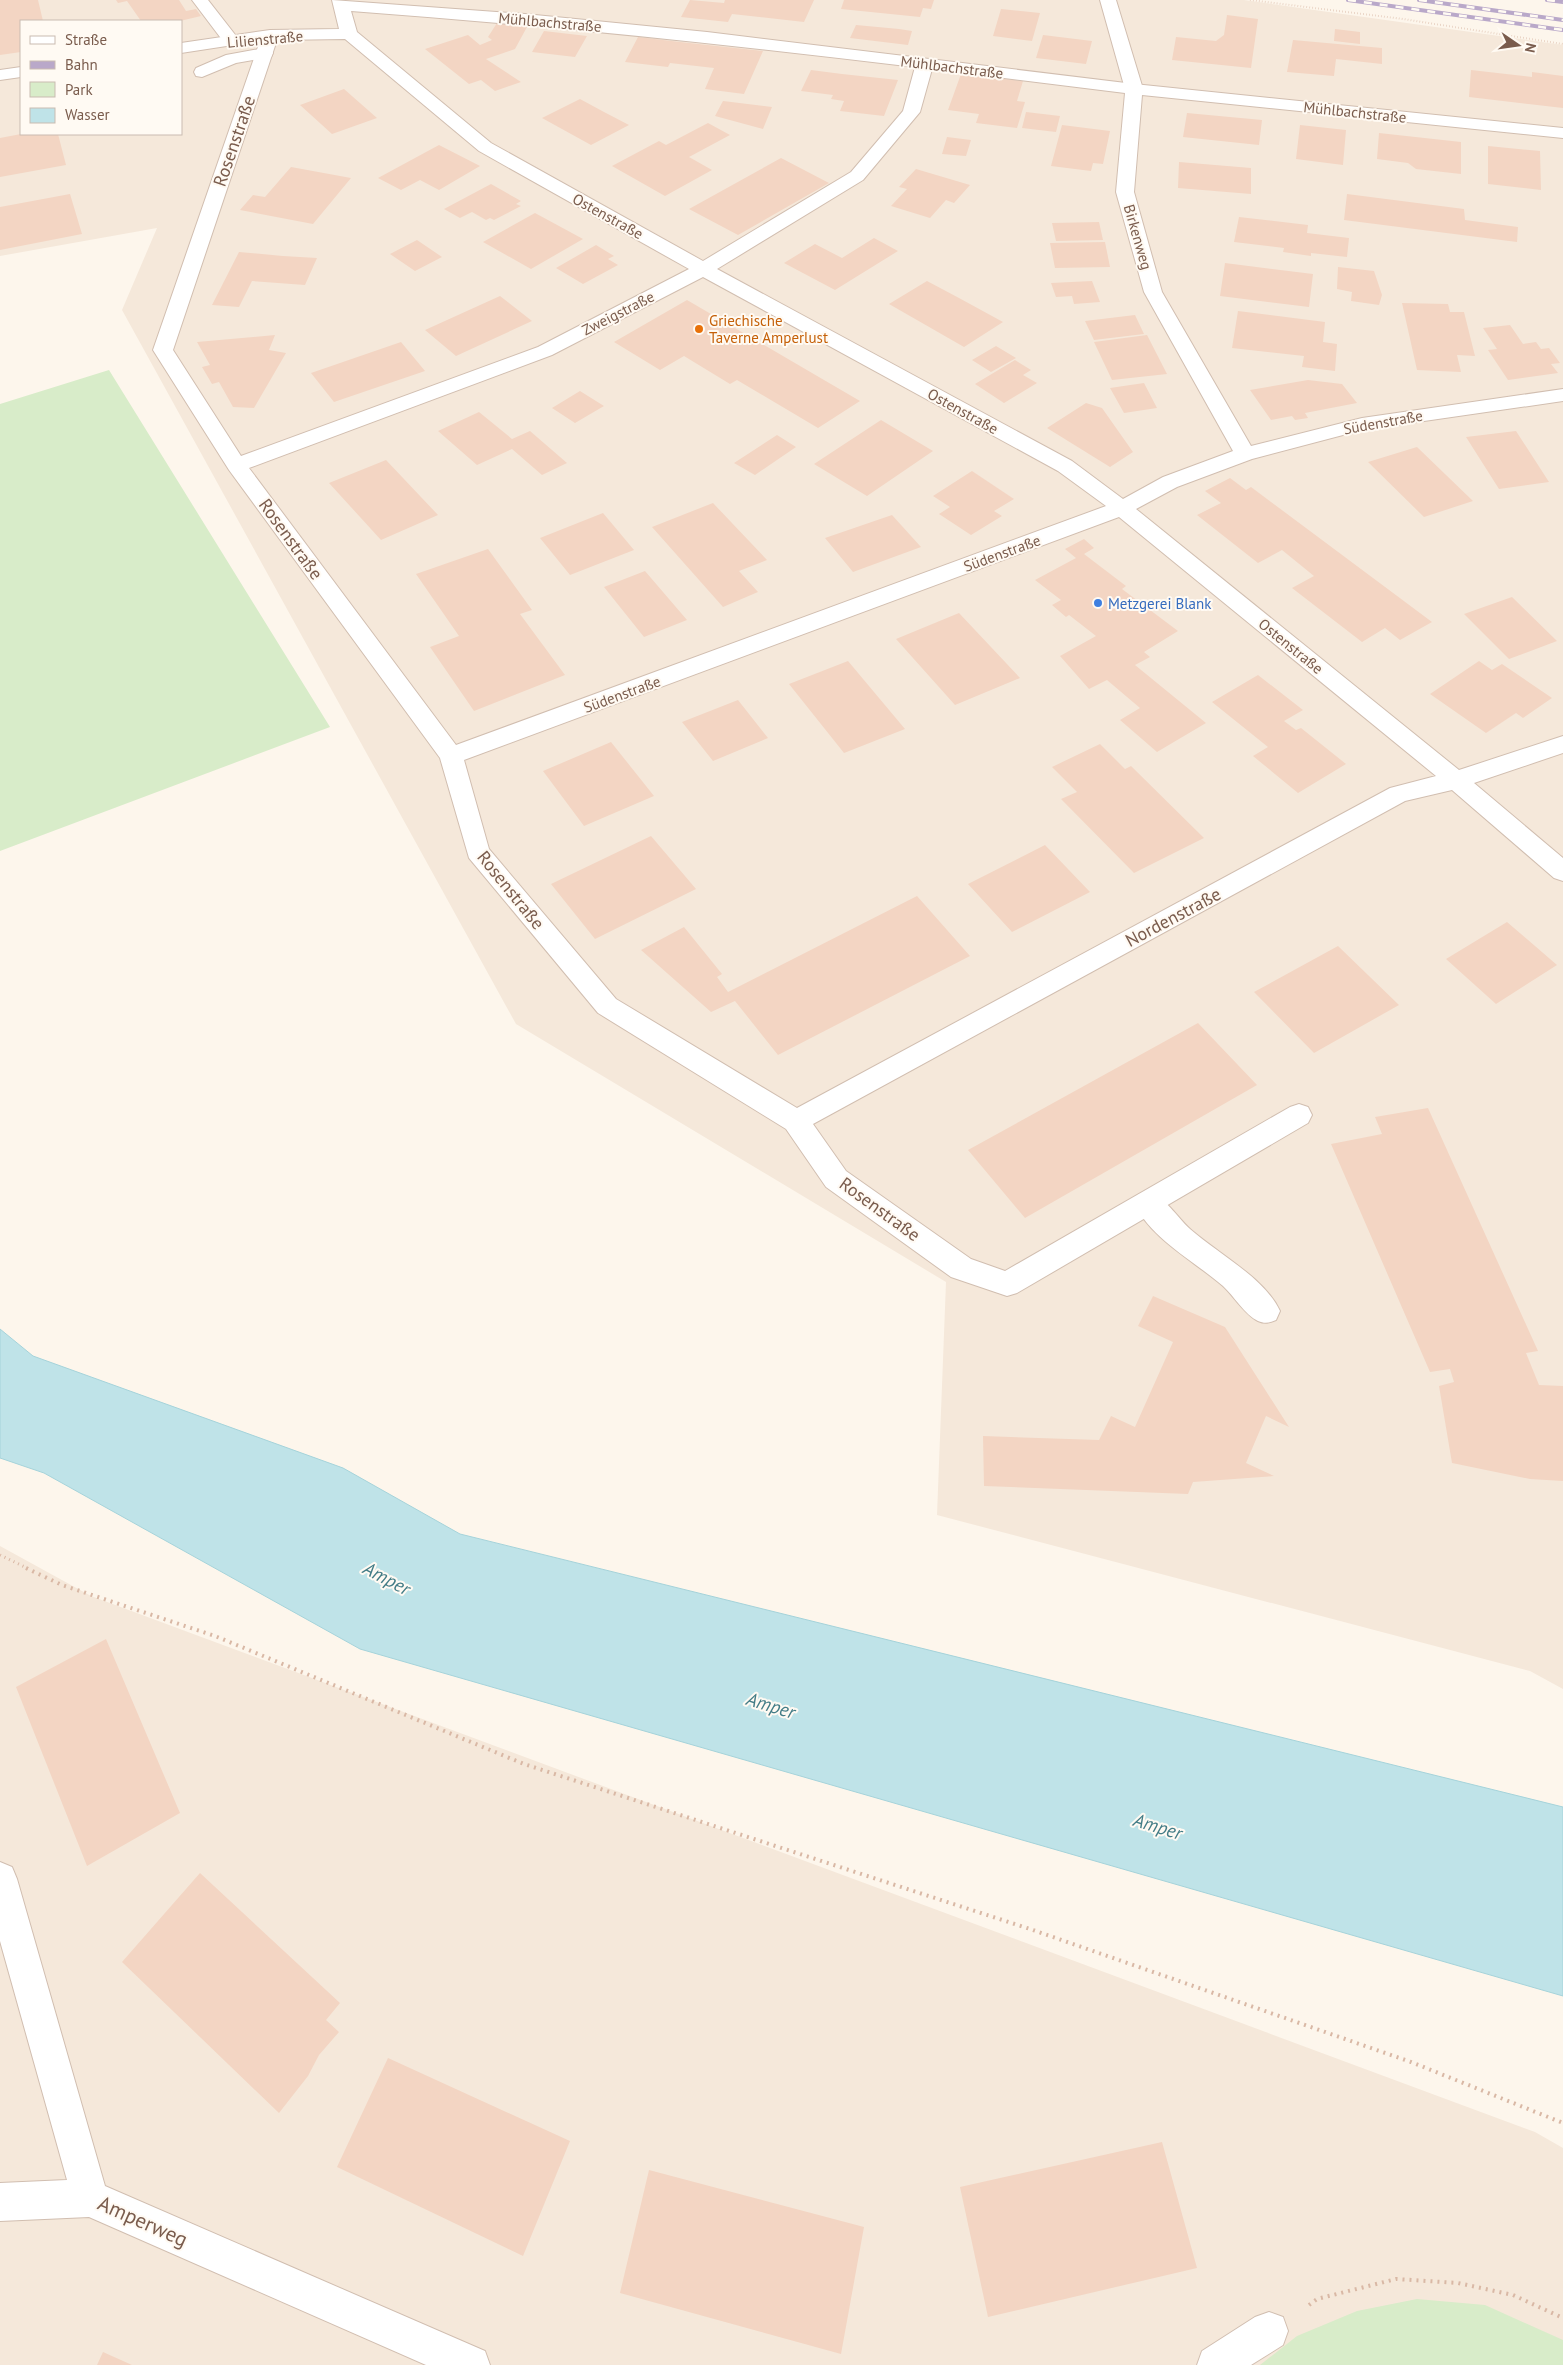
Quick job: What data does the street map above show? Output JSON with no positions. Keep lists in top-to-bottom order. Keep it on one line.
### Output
{"streets":{"street":["Mühlbachstraße","Lilienstraße","Rosenstraße","Ostenstraße","Birkenweg","Zweigstraße","Südenstraße","Nordenstraße","Amperweg"]},"crossings":[["Mühlbachstraße","Birkenweg"],["Mühlbachstraße","Zweigstraße"],["Lilienstraße","Rosenstraße"],["Lilienstraße","Ostenstraße"],["Rosenstraße","Zweigstraße"],["Rosenstraße","Südenstraße"],["Rosenstraße","Nordenstraße"],["Ostenstraße","Zweigstraße"],["Ostenstraße","Südenstraße"],["Ostenstraße","Nordenstraße"],["Birkenweg","Südenstraße"]],"water":["Amper"],"places":["Griechische Taverne Amperlust","Metzgerei Blank"],"legend":["Straße","Bahn","Park","Wasser"],"north":"right"}
